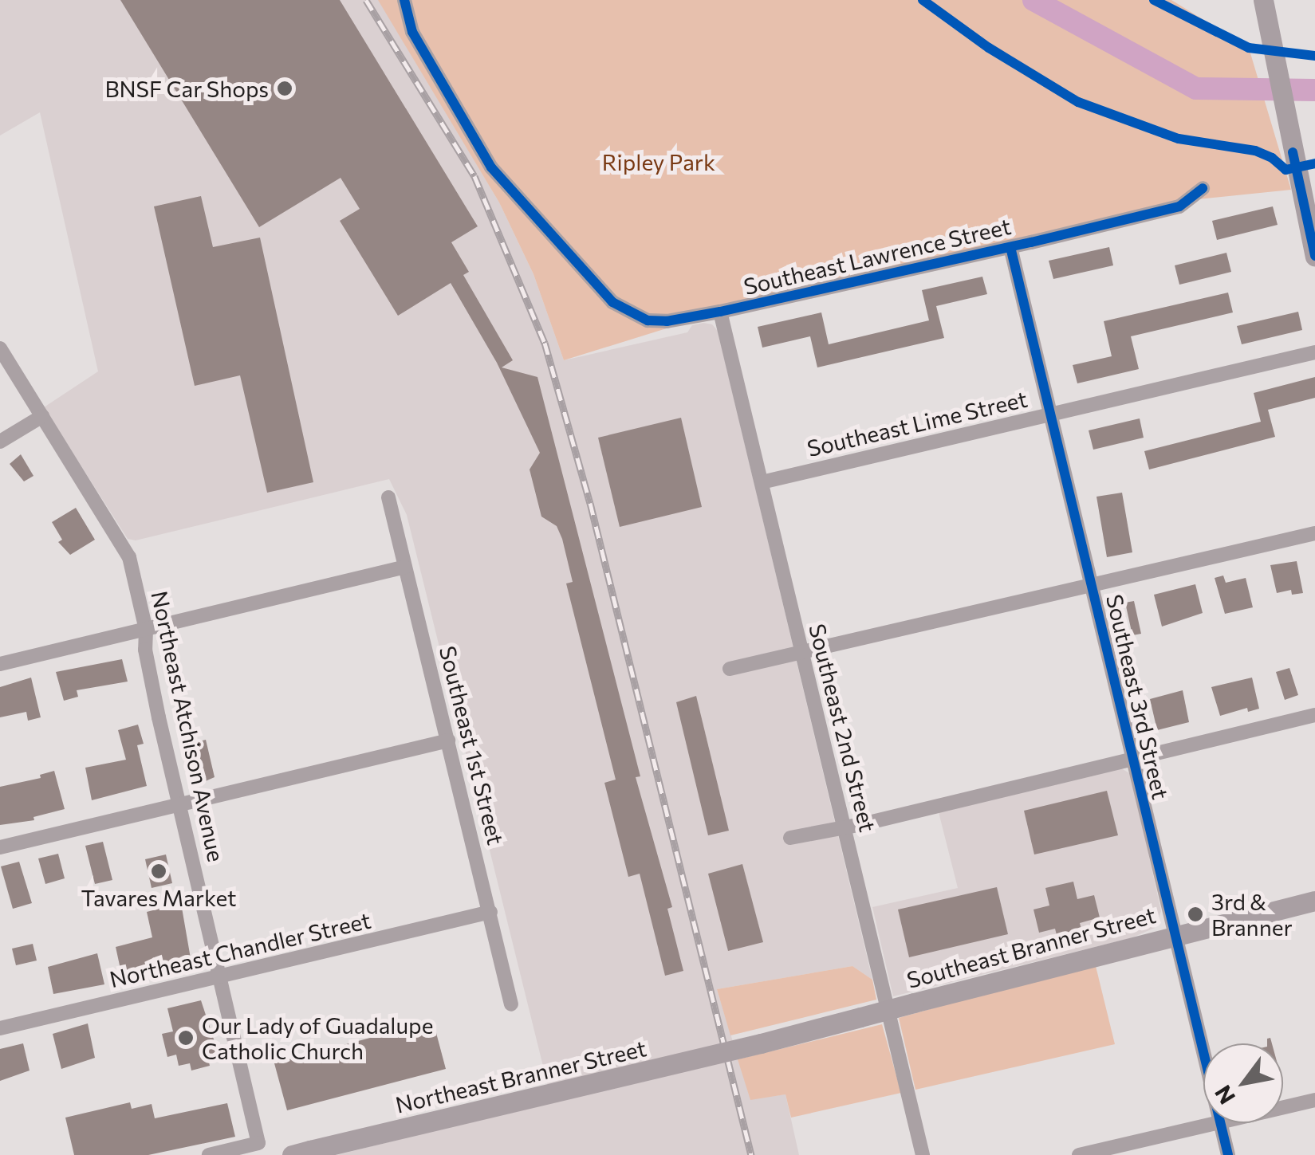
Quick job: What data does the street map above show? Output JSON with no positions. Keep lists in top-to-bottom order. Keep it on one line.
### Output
{"streets":{"main road":["Southeast Branner Street","Northeast Branner Street"],"street":["Southeast Lawrence Street","Southeast Lime Street","Southeast 3rd Street","Northeast Atchison Avenue","Southeast 2nd Street","Southeast 1st Street","Northeast Chandler Street"]},"crossings":[["Southeast Lawrence Street","Southeast 3rd Street"],["Southeast Lawrence Street","Southeast 2nd Street"],["Southeast Lime Street","Southeast 3rd Street"],["Southeast Lime Street","Southeast 2nd Street"],["Southeast 3rd Street","Southeast Branner Street"],["Northeast Atchison Avenue","Northeast Chandler Street"],["Southeast 1st Street","Northeast Chandler Street"],["Southeast Branner Street","Northeast Branner Street"]],"parks":["Ripley Park"],"places":["BNSF Car Shops","Tavares Market","3rd & Branner","Our Lady of Guadalupe Catholic Church"],"north":"bottom left"}
